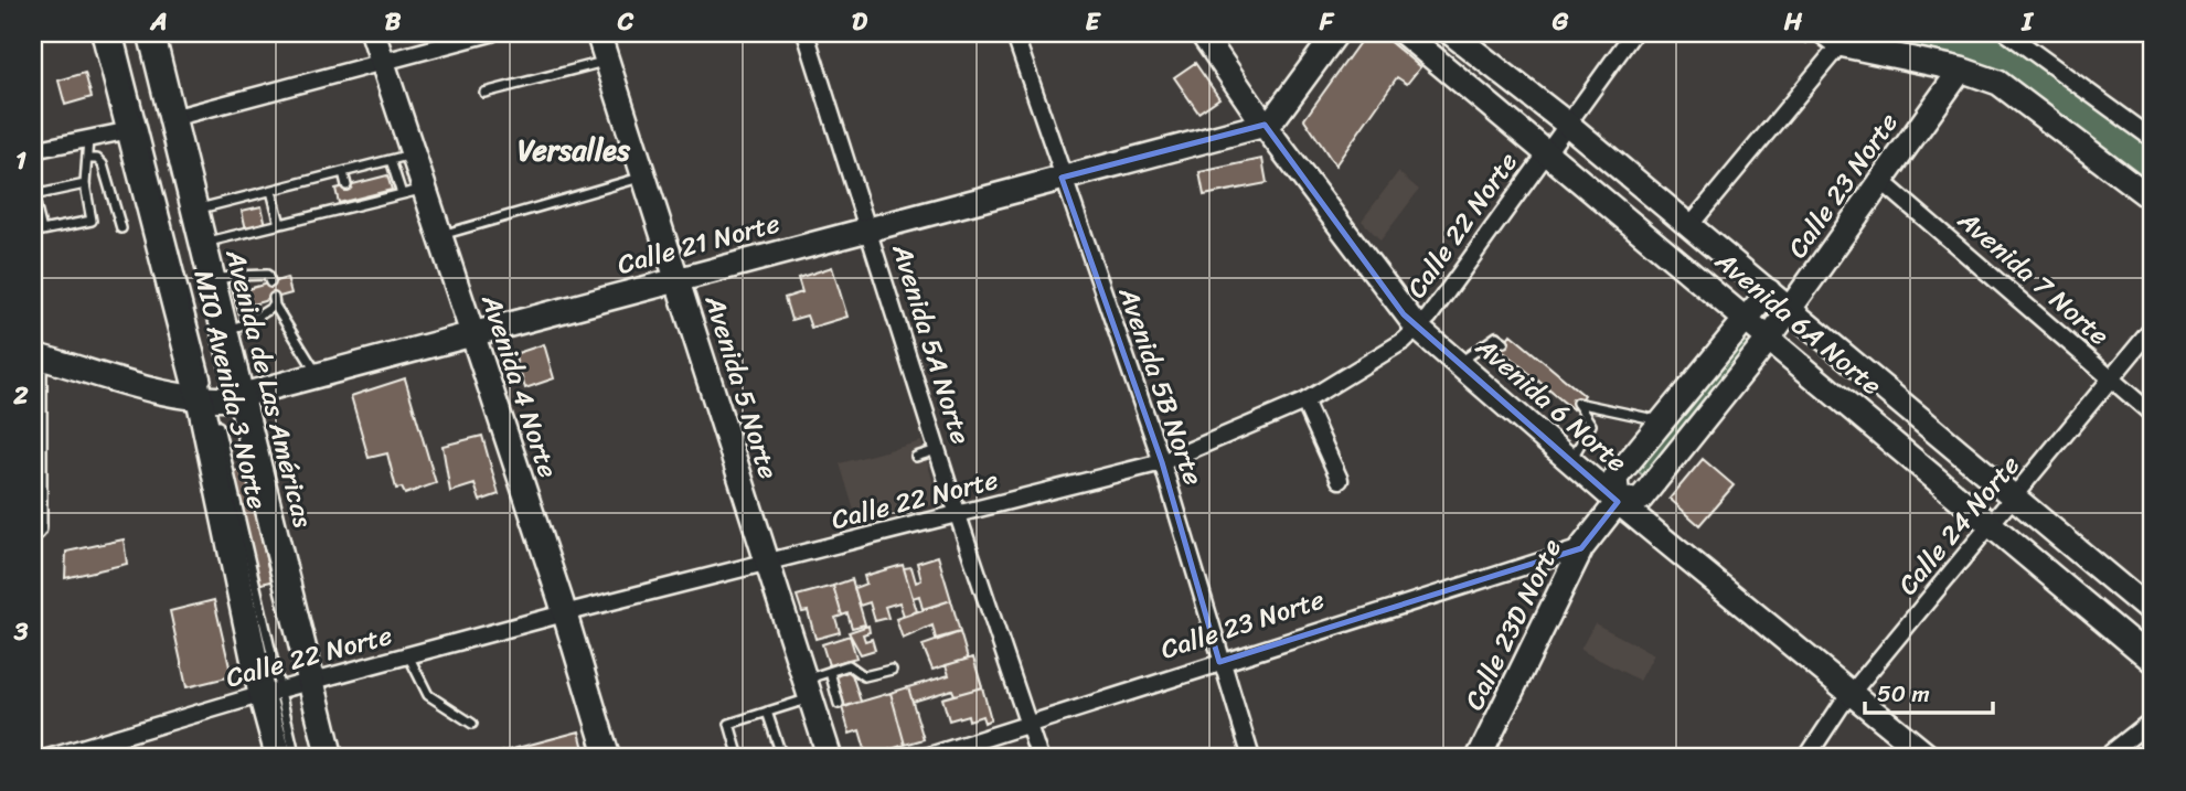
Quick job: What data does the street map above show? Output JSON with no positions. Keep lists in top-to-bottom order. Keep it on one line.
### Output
{"streets":{"main road":["Avenida de Las Américas"],"street":["Calle 23 Norte","Calle 22 Norte","Calle 21 Norte","Avenida 7 Norte","Avenida 6A Norte","Avenida 5A Norte","Avenida 4 Norte","Avenida 5B Norte","Avenida 5 Norte","Avenida 6 Norte","Calle 24 Norte","Calle 23D Norte"],"lane":["MIO Avenida 3 Norte"]},"crossings":[["Calle 23 Norte","Avenida 7 Norte"],["Calle 23 Norte","Avenida 6A Norte"],["Calle 23 Norte","Avenida 5A Norte"],["Calle 23 Norte","Avenida 5B Norte"],["Calle 23 Norte","Avenida 6 Norte"],["Calle 23 Norte","Calle 23D Norte"],["Calle 22 Norte","Avenida 6A Norte"],["Calle 22 Norte","Avenida 5A Norte"],["Calle 22 Norte","Avenida 4 Norte"],["Calle 22 Norte","Avenida 5B Norte"],["Calle 22 Norte","Avenida 5 Norte"],["Calle 22 Norte","Avenida de Las Américas"],["Calle 22 Norte","Avenida 6 Norte"],["Calle 21 Norte","Avenida 5A Norte"],["Calle 21 Norte","Avenida 4 Norte"],["Calle 21 Norte","Avenida 5B Norte"],["Calle 21 Norte","Avenida 5 Norte"],["Calle 21 Norte","Avenida de Las Américas"],["Calle 21 Norte","MIO Avenida 3 Norte"],["Calle 21 Norte","Avenida 6 Norte"],["Avenida 7 Norte","Calle 24 Norte"],["Avenida 6A Norte","Calle 24 Norte"],["Avenida de Las Américas","MIO Avenida 3 Norte"],["Avenida 6 Norte","Calle 24 Norte"],["Avenida 6 Norte","Calle 23D Norte"]],"districts":["Versalles"],"scale_bar":"50 m","grid":{"columns":["A","B","C","D","E","F","G","H","I"],"rows":["1","2","3"]}}
